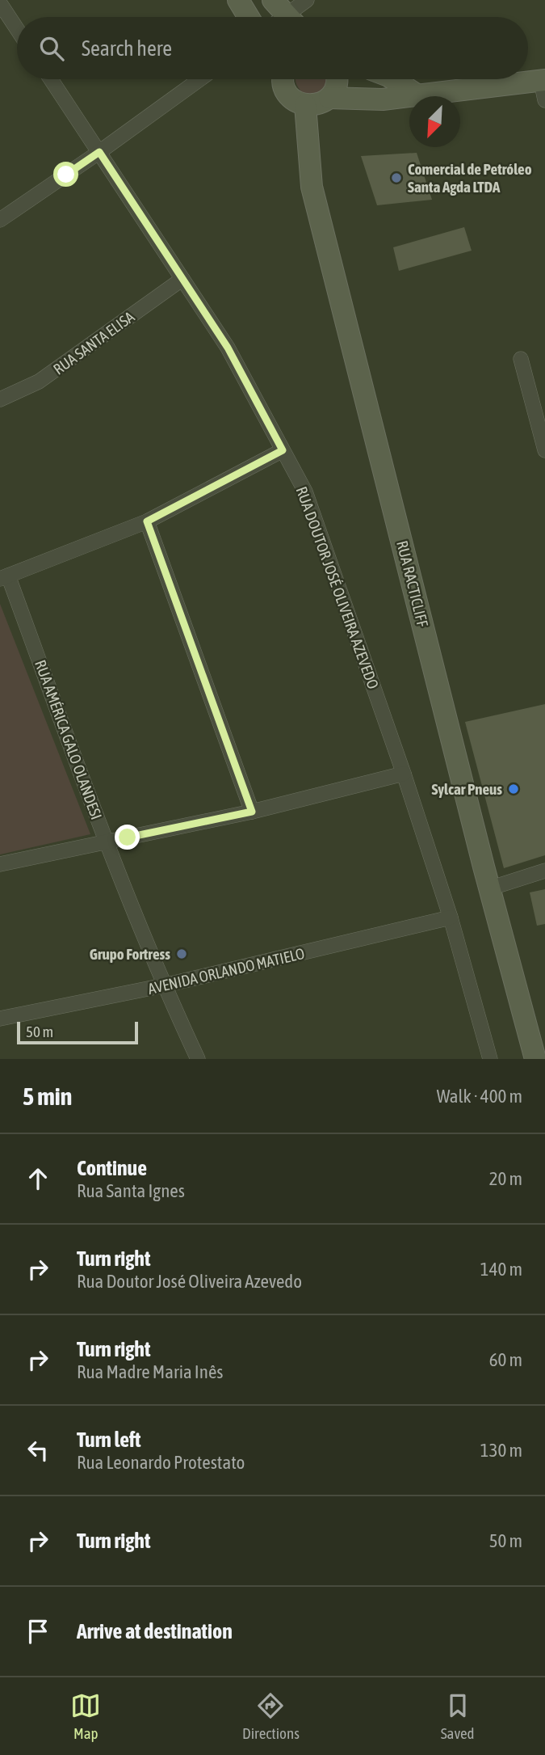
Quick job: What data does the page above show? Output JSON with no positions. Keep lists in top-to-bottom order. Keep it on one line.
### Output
{"streets":{"street":["RUA SANTA ELISA","RUA RACTICLIFF","RUA DOUTOR JOSÉ OLIVEIRA AZEVEDO","RUA AMÉRICA GALO OLANDESI","AVENIDA ORLANDO MATIELO"]},"crossings":[["RUA SANTA ELISA","RUA DOUTOR JOSÉ OLIVEIRA AZEVEDO"],["RUA DOUTOR JOSÉ OLIVEIRA AZEVEDO","AVENIDA ORLANDO MATIELO"],["RUA AMÉRICA GALO OLANDESI","AVENIDA ORLANDO MATIELO"]],"places":["Comercial de Petróleo Santa Agda LTDA","Sylcar Pneus","Grupo Fortress"],"scale_bar":"50 m","north":"bottom left","page":{"search":"Search here","scale":"50 m","heading":["5 min","Walk · 400 m"],"list":[["Continue","Rua Santa Ignes","20 m"],["Turn right","Rua Doutor José Oliveira Azevedo","140 m"],["Turn right","Rua Madre Maria Inês","60 m"],["Turn left","Rua Leonardo Protestato","130 m"],["Turn right","50 m"],"Arrive at destination"],"nav":["Map","Directions","Saved"]}}
